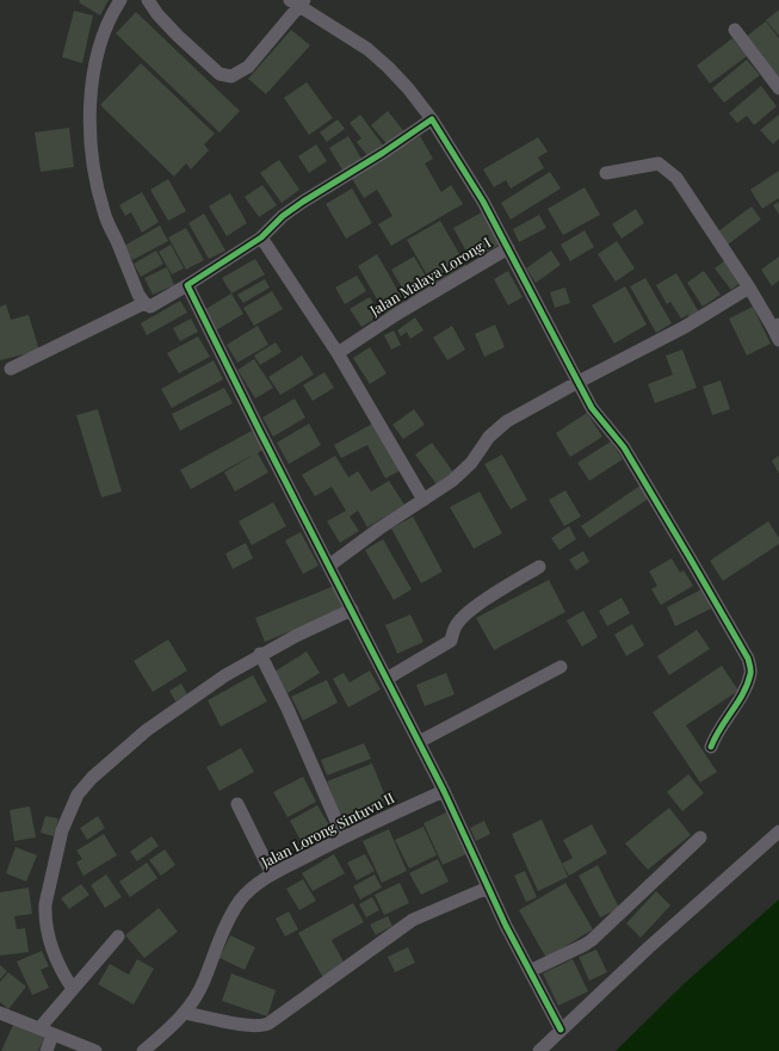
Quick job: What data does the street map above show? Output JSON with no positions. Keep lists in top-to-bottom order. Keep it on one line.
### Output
{"streets":{"street":["Jalan Malaya Lorong I","Jalan Lorong Sintuvu II"]}}
